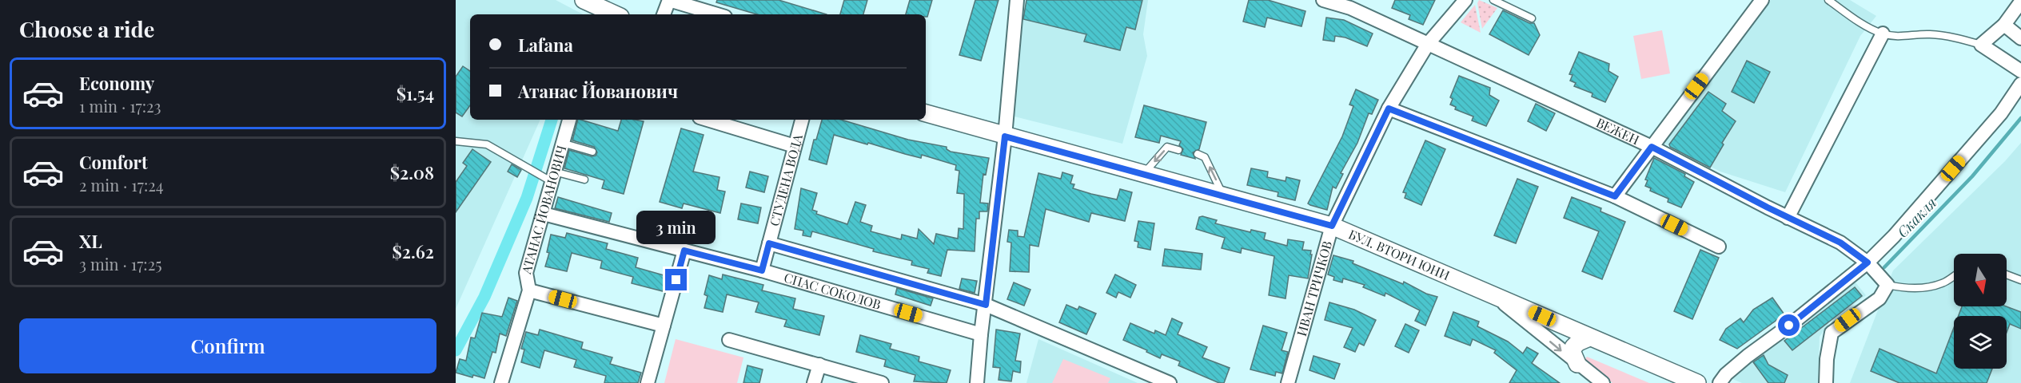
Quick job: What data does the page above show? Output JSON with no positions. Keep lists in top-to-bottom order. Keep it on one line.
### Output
{"streets":{"street":["ВЕЖЕН","СТУДЕНА ВОДА","АТАНАС ЙОВАНОВИЧ","БУЛ. ВТОРИ ЮНИ","ИВАН ТРИЧКОВ","СПАС СОКОЛОВ"]},"crossings":[["ВЕЖЕН","ИВАН ТРИЧКОВ"],["СТУДЕНА ВОДА","СПАС СОКОЛОВ"],["АТАНАС ЙОВАНОВИЧ","СПАС СОКОЛОВ"],["БУЛ. ВТОРИ ЮНИ","ИВАН ТРИЧКОВ"]],"water":["Скакля"],"north":"bottom","page":{"heading":"Choose a ride","banner":["Lafana","Атанас Йованович"],"list":[{"name":"Economy","note":"1 min · 17:23","value":"$1.54"},{"name":"Comfort","note":"2 min · 17:24","value":"$2.08"},{"name":"XL","note":"3 min · 17:25","value":"$2.62"}],"bubble":"3 min","buttons":"Confirm"}}
